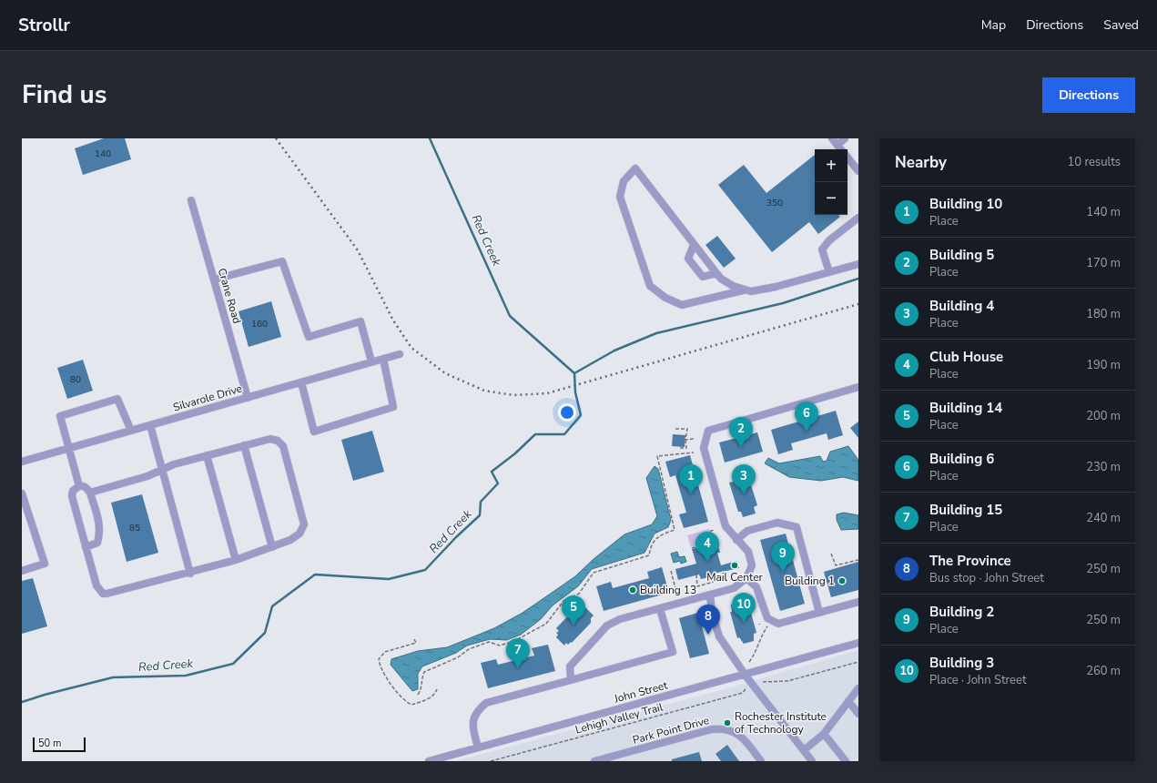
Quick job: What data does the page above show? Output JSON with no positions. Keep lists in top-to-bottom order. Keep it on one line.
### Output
{"streets":{"street":["Crane Road","Silvarole Drive","John Street","Park Point Drive"],"path":["Lehigh Valley Trail"]},"crossings":[["Crane Road","Silvarole Drive"]],"water":["Red Creek"],"places":["Mail Center","Building 1","Building 13","Rochester Institute of Technology"],"house_numbers":["140","350","160","80","85"],"scale_bar":"50 m","page":{"header":"Strollr","nav":["Map","Directions","Saved"],"title":"Find us","buttons":"Directions","heading":["Nearby","10 results"],"map_buttons":["+","−"],"list":[{"mark":"1","name":"Building 10","note":"Place","value":"140 m"},{"mark":"2","name":"Building 5","note":"Place","value":"170 m"},{"mark":"3","name":"Building 4","note":"Place","value":"180 m"},{"mark":"4","name":"Club House","note":"Place","value":"190 m"},{"mark":"5","name":"Building 14","note":"Place","value":"200 m"},{"mark":"6","name":"Building 6","note":"Place","value":"230 m"},{"mark":"7","name":"Building 15","note":"Place","value":"240 m"},{"mark":"8","name":"The Province","note":"Bus stop · John Street","value":"250 m"},{"mark":"9","name":"Building 2","note":"Place","value":"250 m"},{"mark":"10","name":"Building 3","note":"Place · John Street","value":"260 m"}],"pins":["6","2","1","3","4","9","10","5","8","7"],"scale":"50 m"}}
